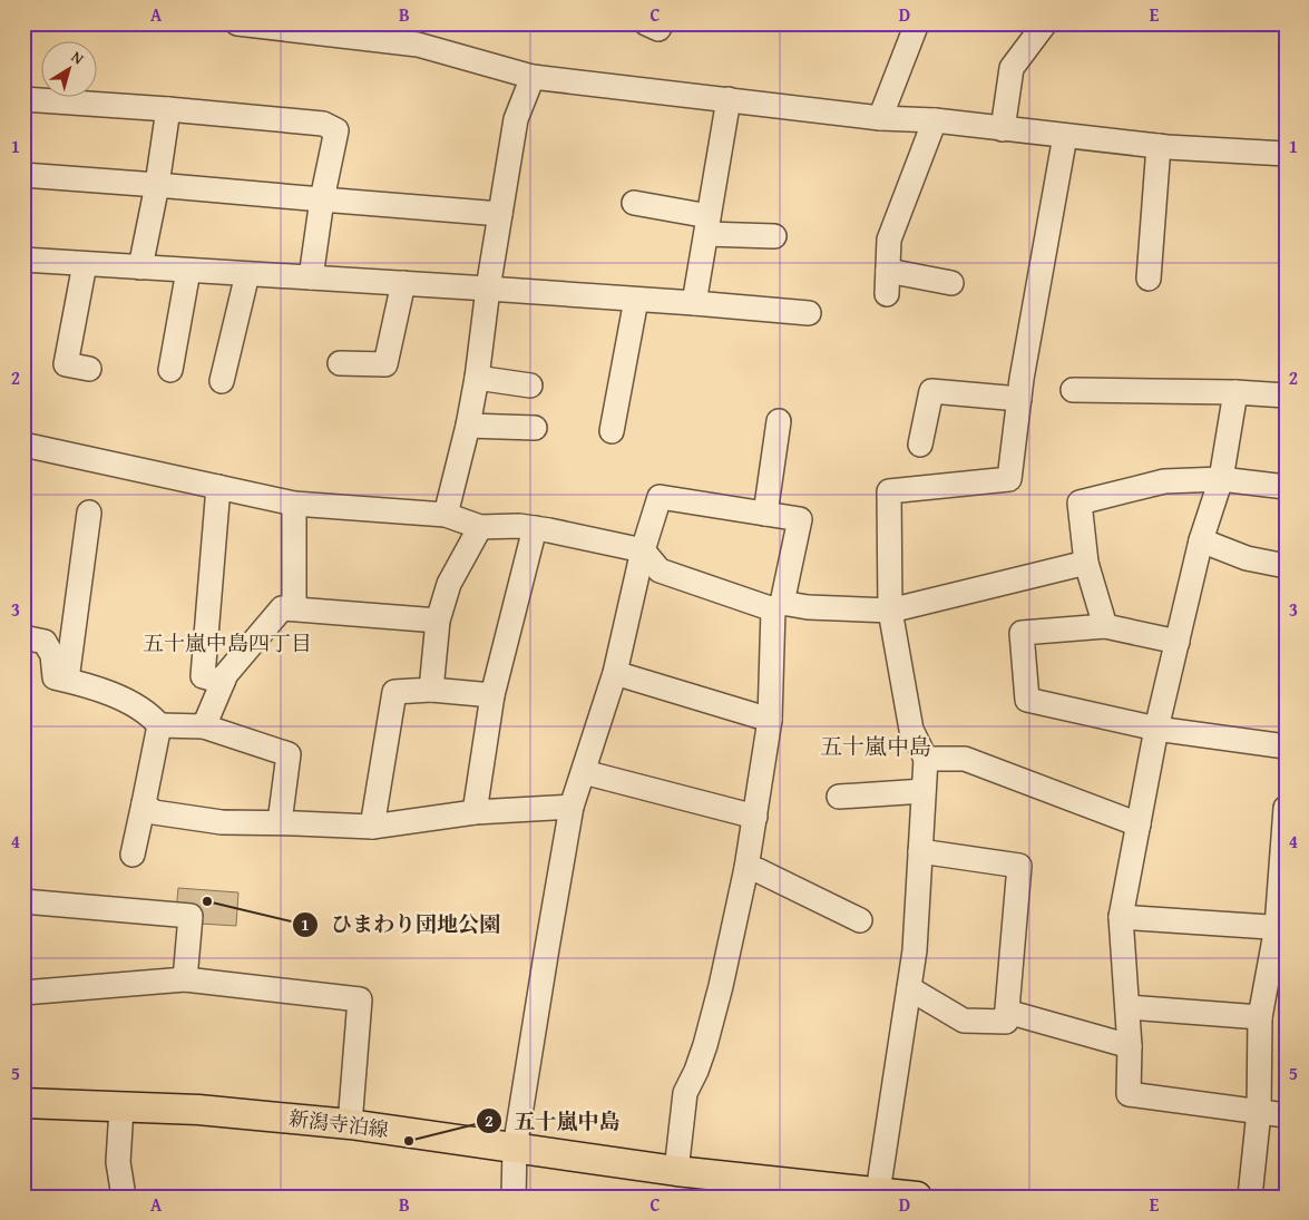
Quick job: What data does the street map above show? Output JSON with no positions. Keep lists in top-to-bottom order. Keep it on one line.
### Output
{"streets":{"main road":["新潟寺泊線"]},"districts":["五十嵐中島四丁目","五十嵐中島"],"places":["ひまわり団地公園","五十嵐中島"],"north":"top right","grid":{"columns":["A","B","C","D","E"],"rows":["1","2","3","4","5"]}}
